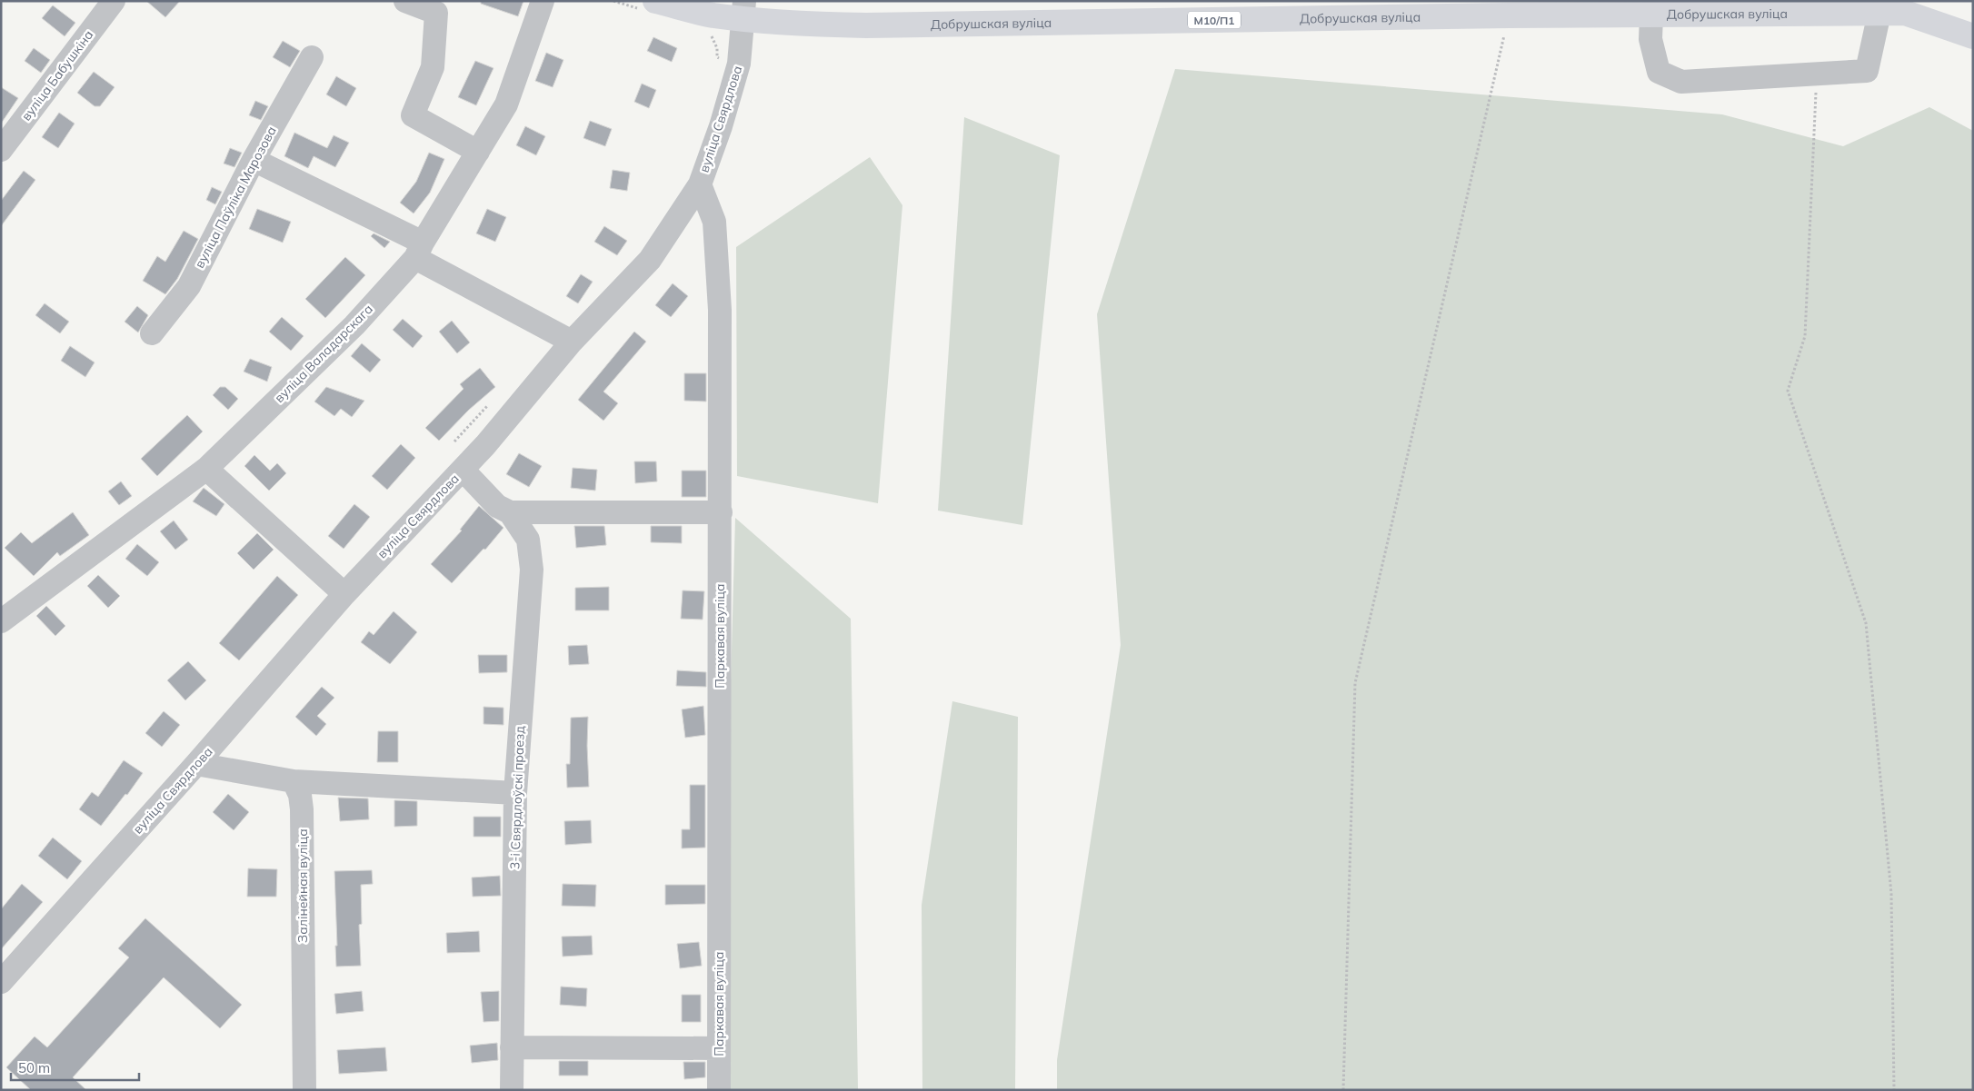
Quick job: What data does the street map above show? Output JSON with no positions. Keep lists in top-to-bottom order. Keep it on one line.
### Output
{"streets":{"main road":["Добрушская вуліца","М10/П1"],"street":["вуліца Бабушкіна","вуліца Свярдлова","вуліца Паўліка Марозова","вуліца Валадарскага","Паркавая вуліца","3-і Свярдлоўскі праезд","Залінейная вуліца"]},"crossings":[["Добрушская вуліца","М10/П1"],["Добрушская вуліца","вуліца Свярдлова"],["М10/П1","вуліца Свярдлова"],["вуліца Свярдлова","Паркавая вуліца"]],"scale_bar":"50 m"}
